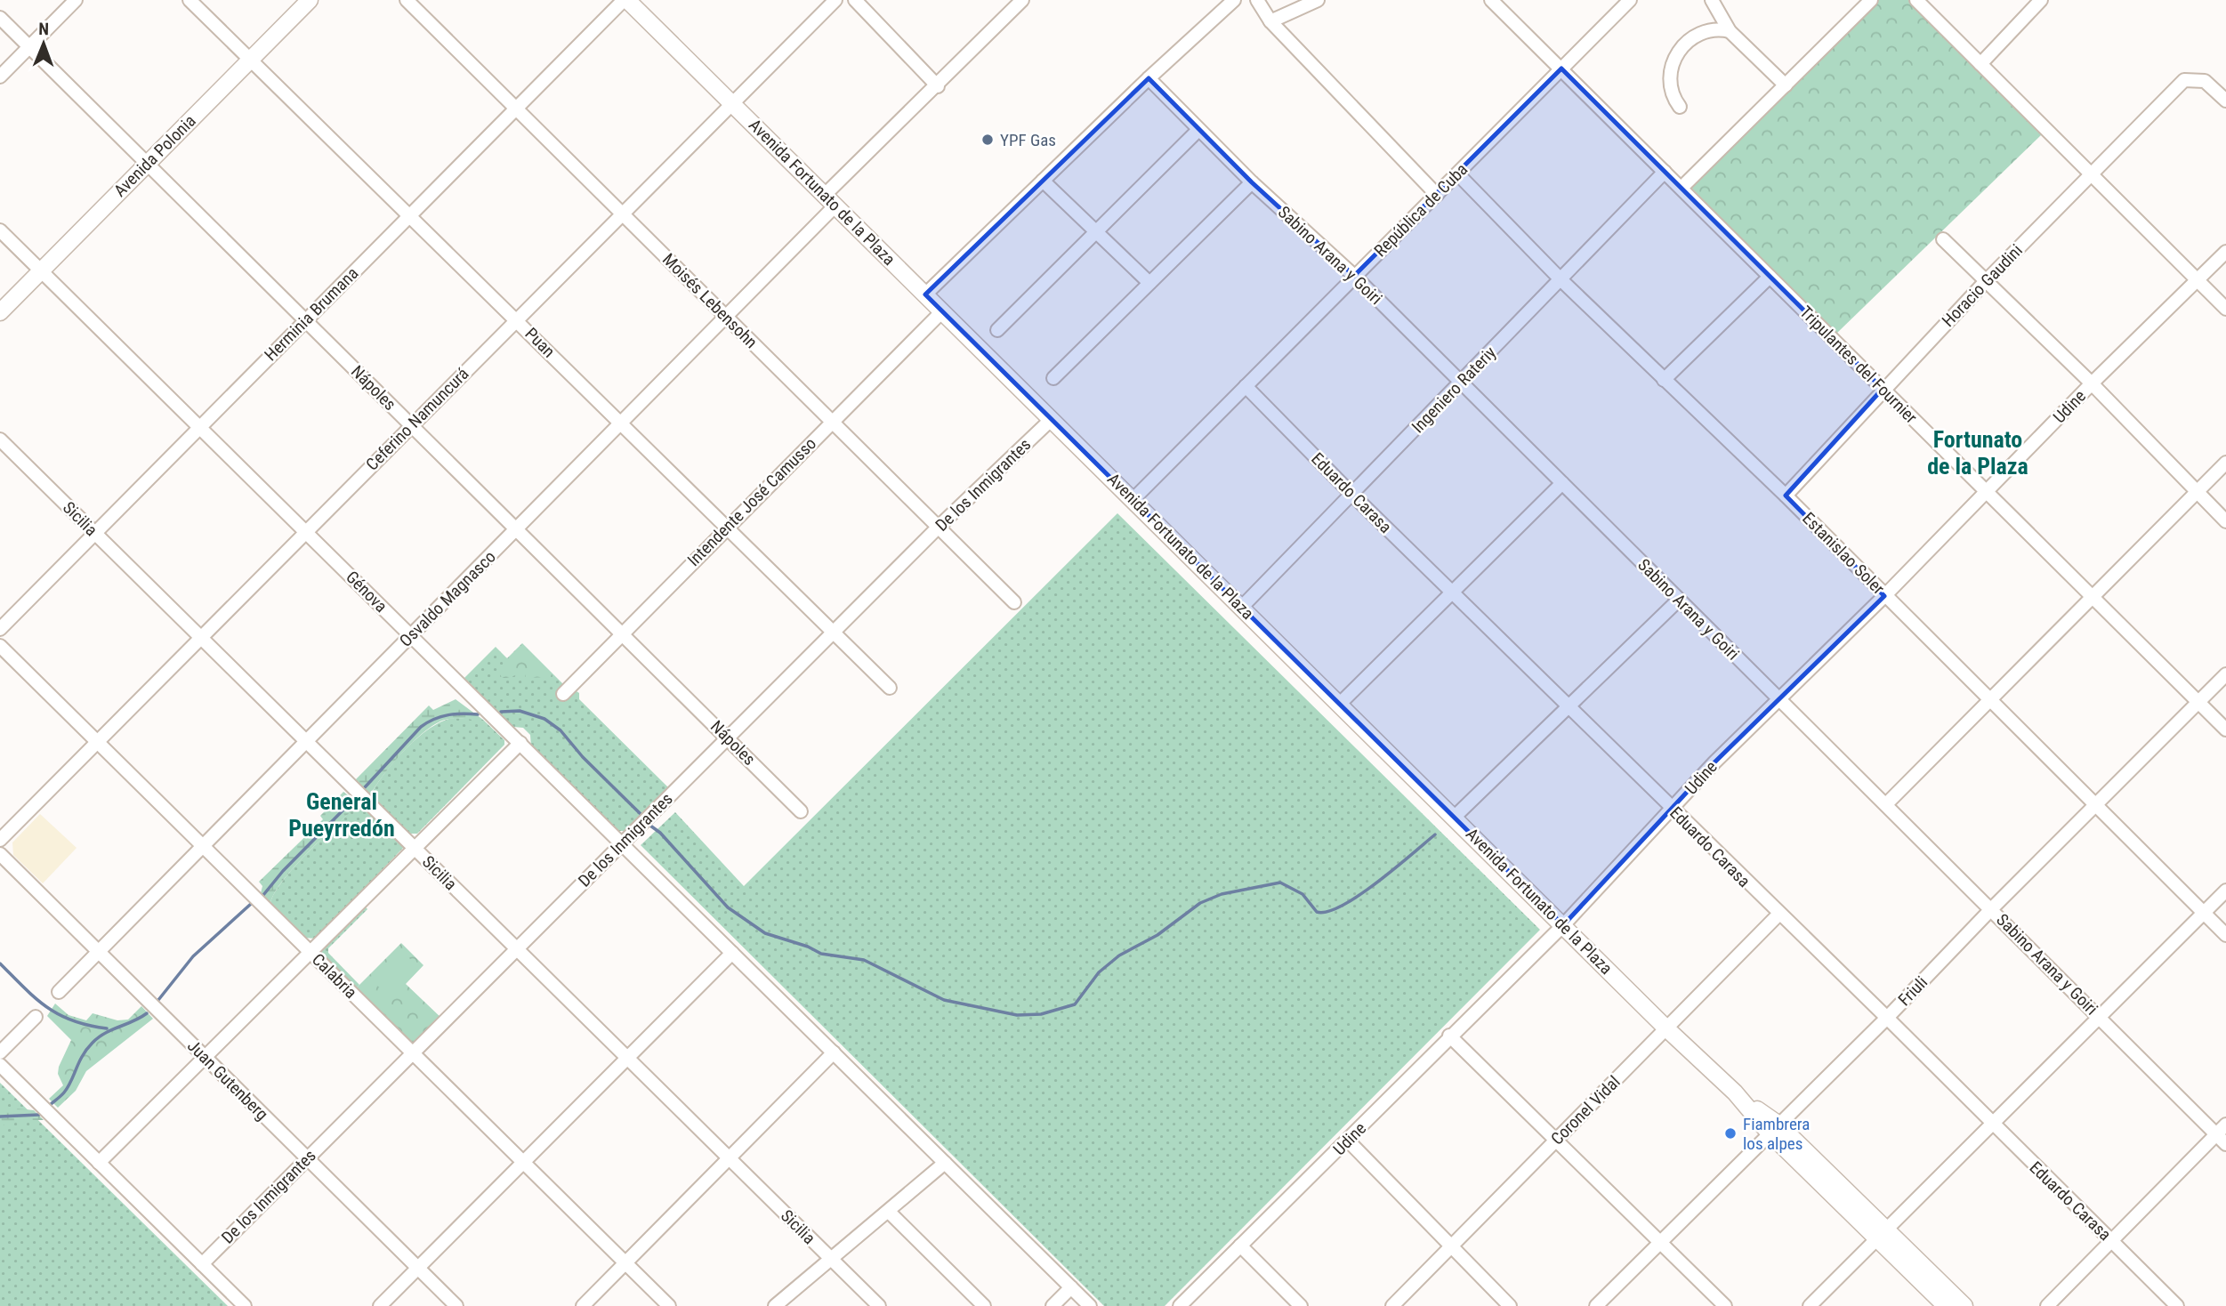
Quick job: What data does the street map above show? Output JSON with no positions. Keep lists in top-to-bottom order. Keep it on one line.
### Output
{"streets":{"main road":["Avenida Polonia","Avenida Fortunato de la Plaza"],"street":["República de Cuba","Sabino Arana y Goiri","Horacio Gaudini","Moisés Lebensohn","Herminia Brumana","Puan","Tripulantes del Fournier","Nápoles","Ingeniero Rateriy","Udine","Ceferino Namuncurá","De los Inmigrantes","Eduardo Carasa","Intendente José Camusso","Sicilia","Estanislao Soler","Génova","Osvaldo Magnasco","Calabria","Friuli","Juan Gutenberg","Coronel Vidal"]},"crossings":[["Avenida Polonia","Puan"],["Avenida Polonia","Nápoles"],["Avenida Polonia","Génova"],["Avenida Fortunato de la Plaza","República de Cuba"],["Avenida Fortunato de la Plaza","Herminia Brumana"],["Avenida Fortunato de la Plaza","Ingeniero Rateriy"],["Avenida Fortunato de la Plaza","Udine"],["Avenida Fortunato de la Plaza","Ceferino Namuncurá"],["Avenida Fortunato de la Plaza","De los Inmigrantes"],["Avenida Fortunato de la Plaza","Intendente José Camusso"],["Avenida Fortunato de la Plaza","Osvaldo Magnasco"],["Avenida Fortunato de la Plaza","Friuli"],["Avenida Fortunato de la Plaza","Coronel Vidal"],["República de Cuba","Sabino Arana y Goiri"],["República de Cuba","Tripulantes del Fournier"],["República de Cuba","Eduardo Carasa"],["República de Cuba","Estanislao Soler"],["Sabino Arana y Goiri","Ingeniero Rateriy"],["Sabino Arana y Goiri","Udine"],["Sabino Arana y Goiri","Friuli"],["Horacio Gaudini","Tripulantes del Fournier"],["Horacio Gaudini","Estanislao Soler"],["Moisés Lebensohn","Herminia Brumana"],["Moisés Lebensohn","Ceferino Namuncurá"],["Moisés Lebensohn","De los Inmigrantes"],["Moisés Lebensohn","Intendente José Camusso"],["Moisés Lebensohn","Osvaldo Magnasco"],["Herminia Brumana","Puan"],["Herminia Brumana","Nápoles"],["Herminia Brumana","Sicilia"],["Herminia Brumana","Génova"],["Puan","Ceferino Namuncurá"],["Puan","De los Inmigrantes"],["Puan","Intendente José Camusso"],["Puan","Osvaldo Magnasco"],["Tripulantes del Fournier","Ingeniero Rateriy"],["Tripulantes del Fournier","Udine"],["Tripulantes del Fournier","Friuli"],["Nápoles","Ceferino Namuncurá"],["Nápoles","De los Inmigrantes"],["Nápoles","Intendente José Camusso"],["Nápoles","Osvaldo Magnasco"],["Ingeniero Rateriy","Eduardo Carasa"],["Ingeniero Rateriy","Estanislao Soler"],["Udine","Eduardo Carasa"],["Udine","Estanislao Soler"],["Ceferino Namuncurá","Sicilia"],["Ceferino Namuncurá","Génova"],["Ceferino Namuncurá","Calabria"],["De los Inmigrantes","Sicilia"],["De los Inmigrantes","Génova"],["De los Inmigrantes","Calabria"],["De los Inmigrantes","Juan Gutenberg"],["Eduardo Carasa","Friuli"],["Eduardo Carasa","Coronel Vidal"],["Sicilia","Osvaldo Magnasco"],["Estanislao Soler","Friuli"],["Génova","Osvaldo Magnasco"],["Osvaldo Magnasco","Calabria"],["Osvaldo Magnasco","Juan Gutenberg"]],"districts":["Fortunato de la Plaza","General Pueyrredón"],"places":["YPF Gas","Fiambrera los alpes"],"north":"top"}
